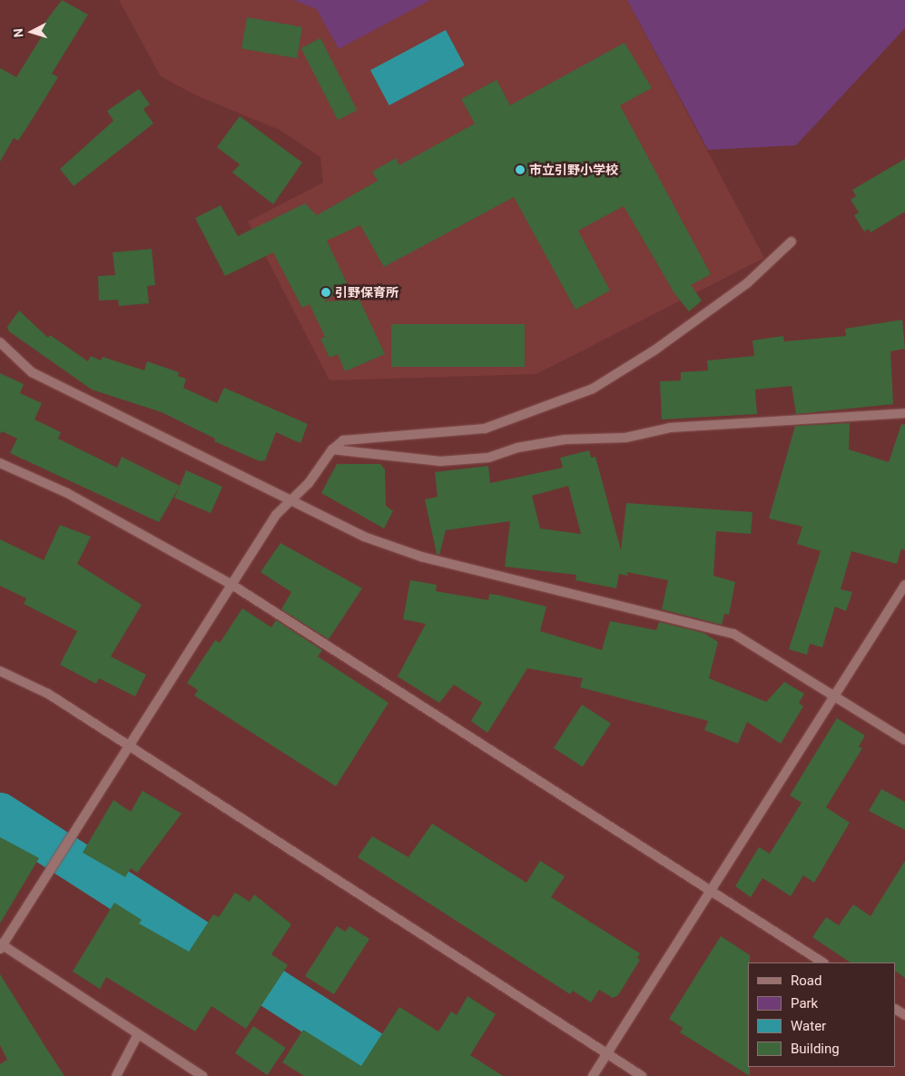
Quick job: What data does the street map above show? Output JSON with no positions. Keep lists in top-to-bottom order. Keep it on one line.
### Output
{"places":["市立引野小学校","引野保育所"],"legend":["Road","Park","Water","Building"],"north":"left"}
